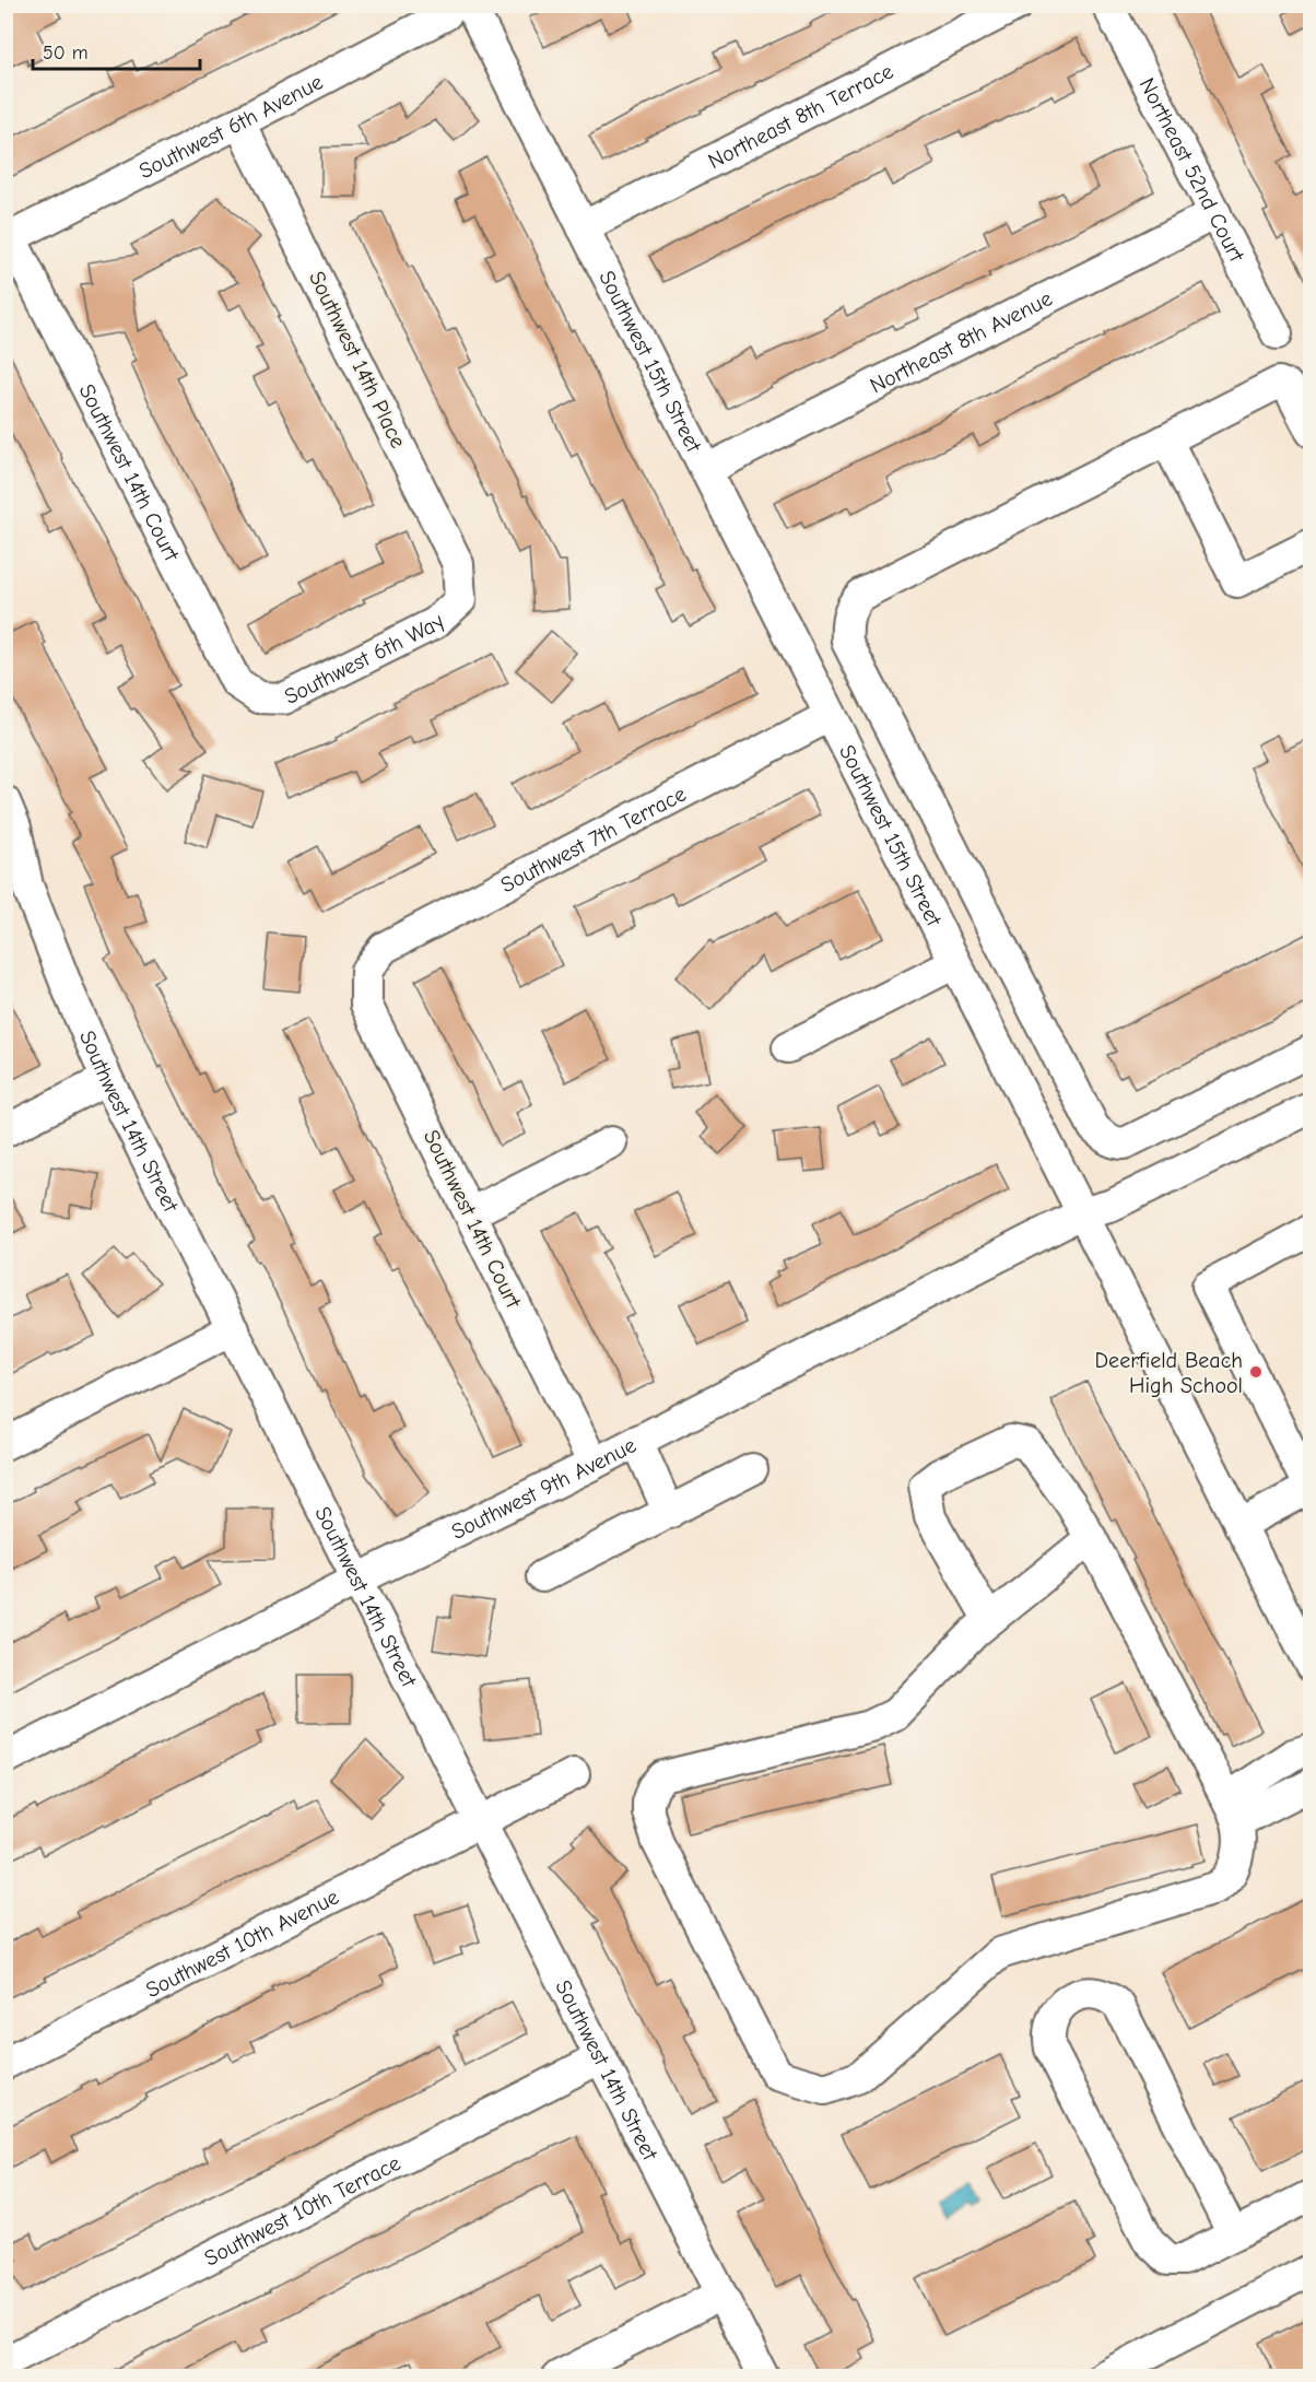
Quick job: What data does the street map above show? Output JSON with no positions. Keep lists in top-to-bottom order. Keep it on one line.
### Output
{"streets":{"street":["Northeast 8th Terrace","Southwest 6th Avenue","Northeast 52nd Court","Northeast 8th Avenue","Southwest 14th Place","Southwest 15th Street","Southwest 14th Court","Southwest 6th Way","Southwest 7th Terrace","Southwest 14th Street","Southwest 9th Avenue","Southwest 10th Avenue","Southwest 10th Terrace"]},"crossings":[["Northeast 8th Terrace","Southwest 15th Street"],["Southwest 6th Avenue","Southwest 14th Place"],["Southwest 6th Avenue","Southwest 14th Court"],["Northeast 52nd Court","Northeast 8th Avenue"],["Northeast 8th Avenue","Southwest 15th Street"],["Southwest 14th Place","Southwest 6th Way"],["Southwest 15th Street","Southwest 7th Terrace"],["Southwest 15th Street","Southwest 9th Avenue"],["Southwest 14th Court","Southwest 6th Way"],["Southwest 14th Court","Southwest 7th Terrace"],["Southwest 14th Court","Southwest 9th Avenue"],["Southwest 14th Street","Southwest 9th Avenue"],["Southwest 14th Street","Southwest 10th Avenue"],["Southwest 14th Street","Southwest 10th Terrace"]],"places":["Deerfield Beach High School"],"scale_bar":"50 m"}
